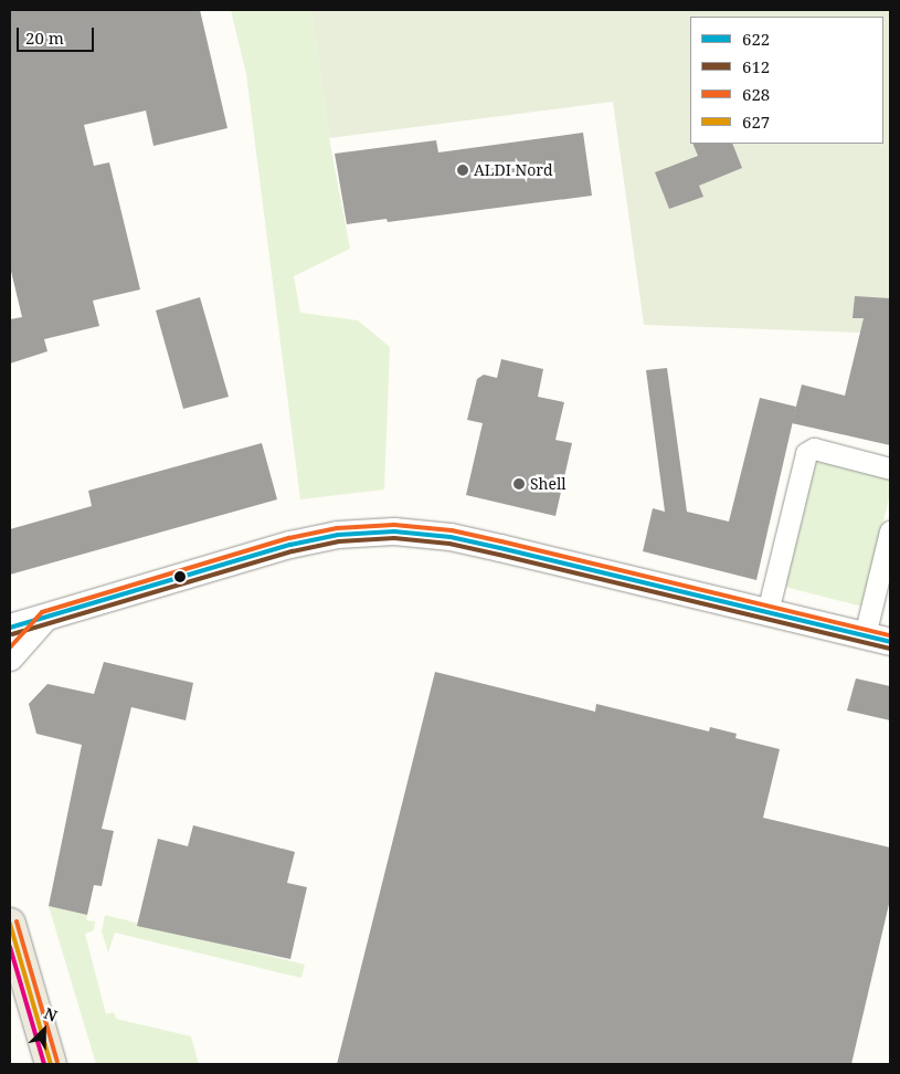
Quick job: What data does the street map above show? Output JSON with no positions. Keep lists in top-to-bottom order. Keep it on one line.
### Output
{"places":["ALDI Nord","Shell"],"lines":["transit line 628","transit line 622","transit line 612","transit line 627"],"legend":["622","612","628","627"],"scale_bar":"20 m","north":"top right"}
